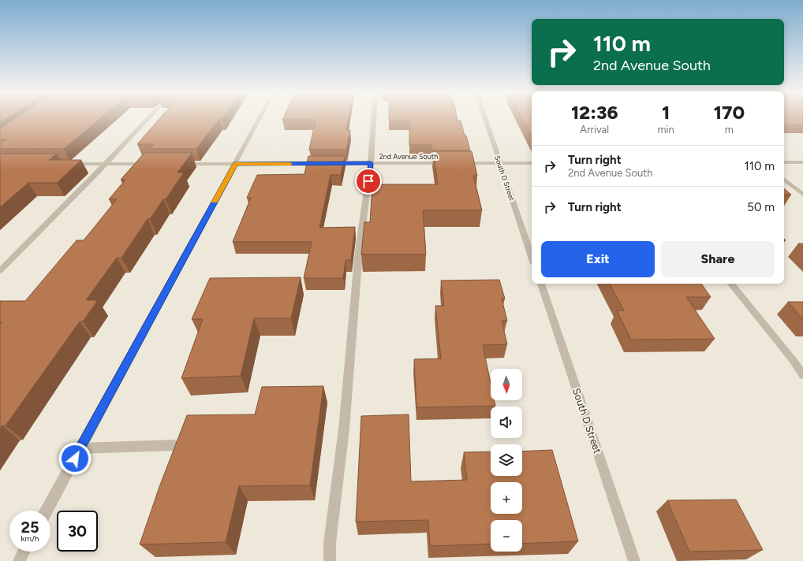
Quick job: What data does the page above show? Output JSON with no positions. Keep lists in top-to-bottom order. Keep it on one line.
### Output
{"streets":{"street":["2nd Avenue South","South D Street"]},"crossings":[["2nd Avenue South","South D Street"]],"north":"bottom","page":{"turn":["110 m","2nd Avenue South"],"eta":["12:36","Arrival","1","min","170","m"],"list":[{"name":"Turn right","note":"2nd Avenue South","value":"110 m"},{"name":"Turn right","value":"50 m"}],"buttons":["Exit","Share"],"map_buttons":["+","−"],"speed":"25 km/h","limit":"30"}}
